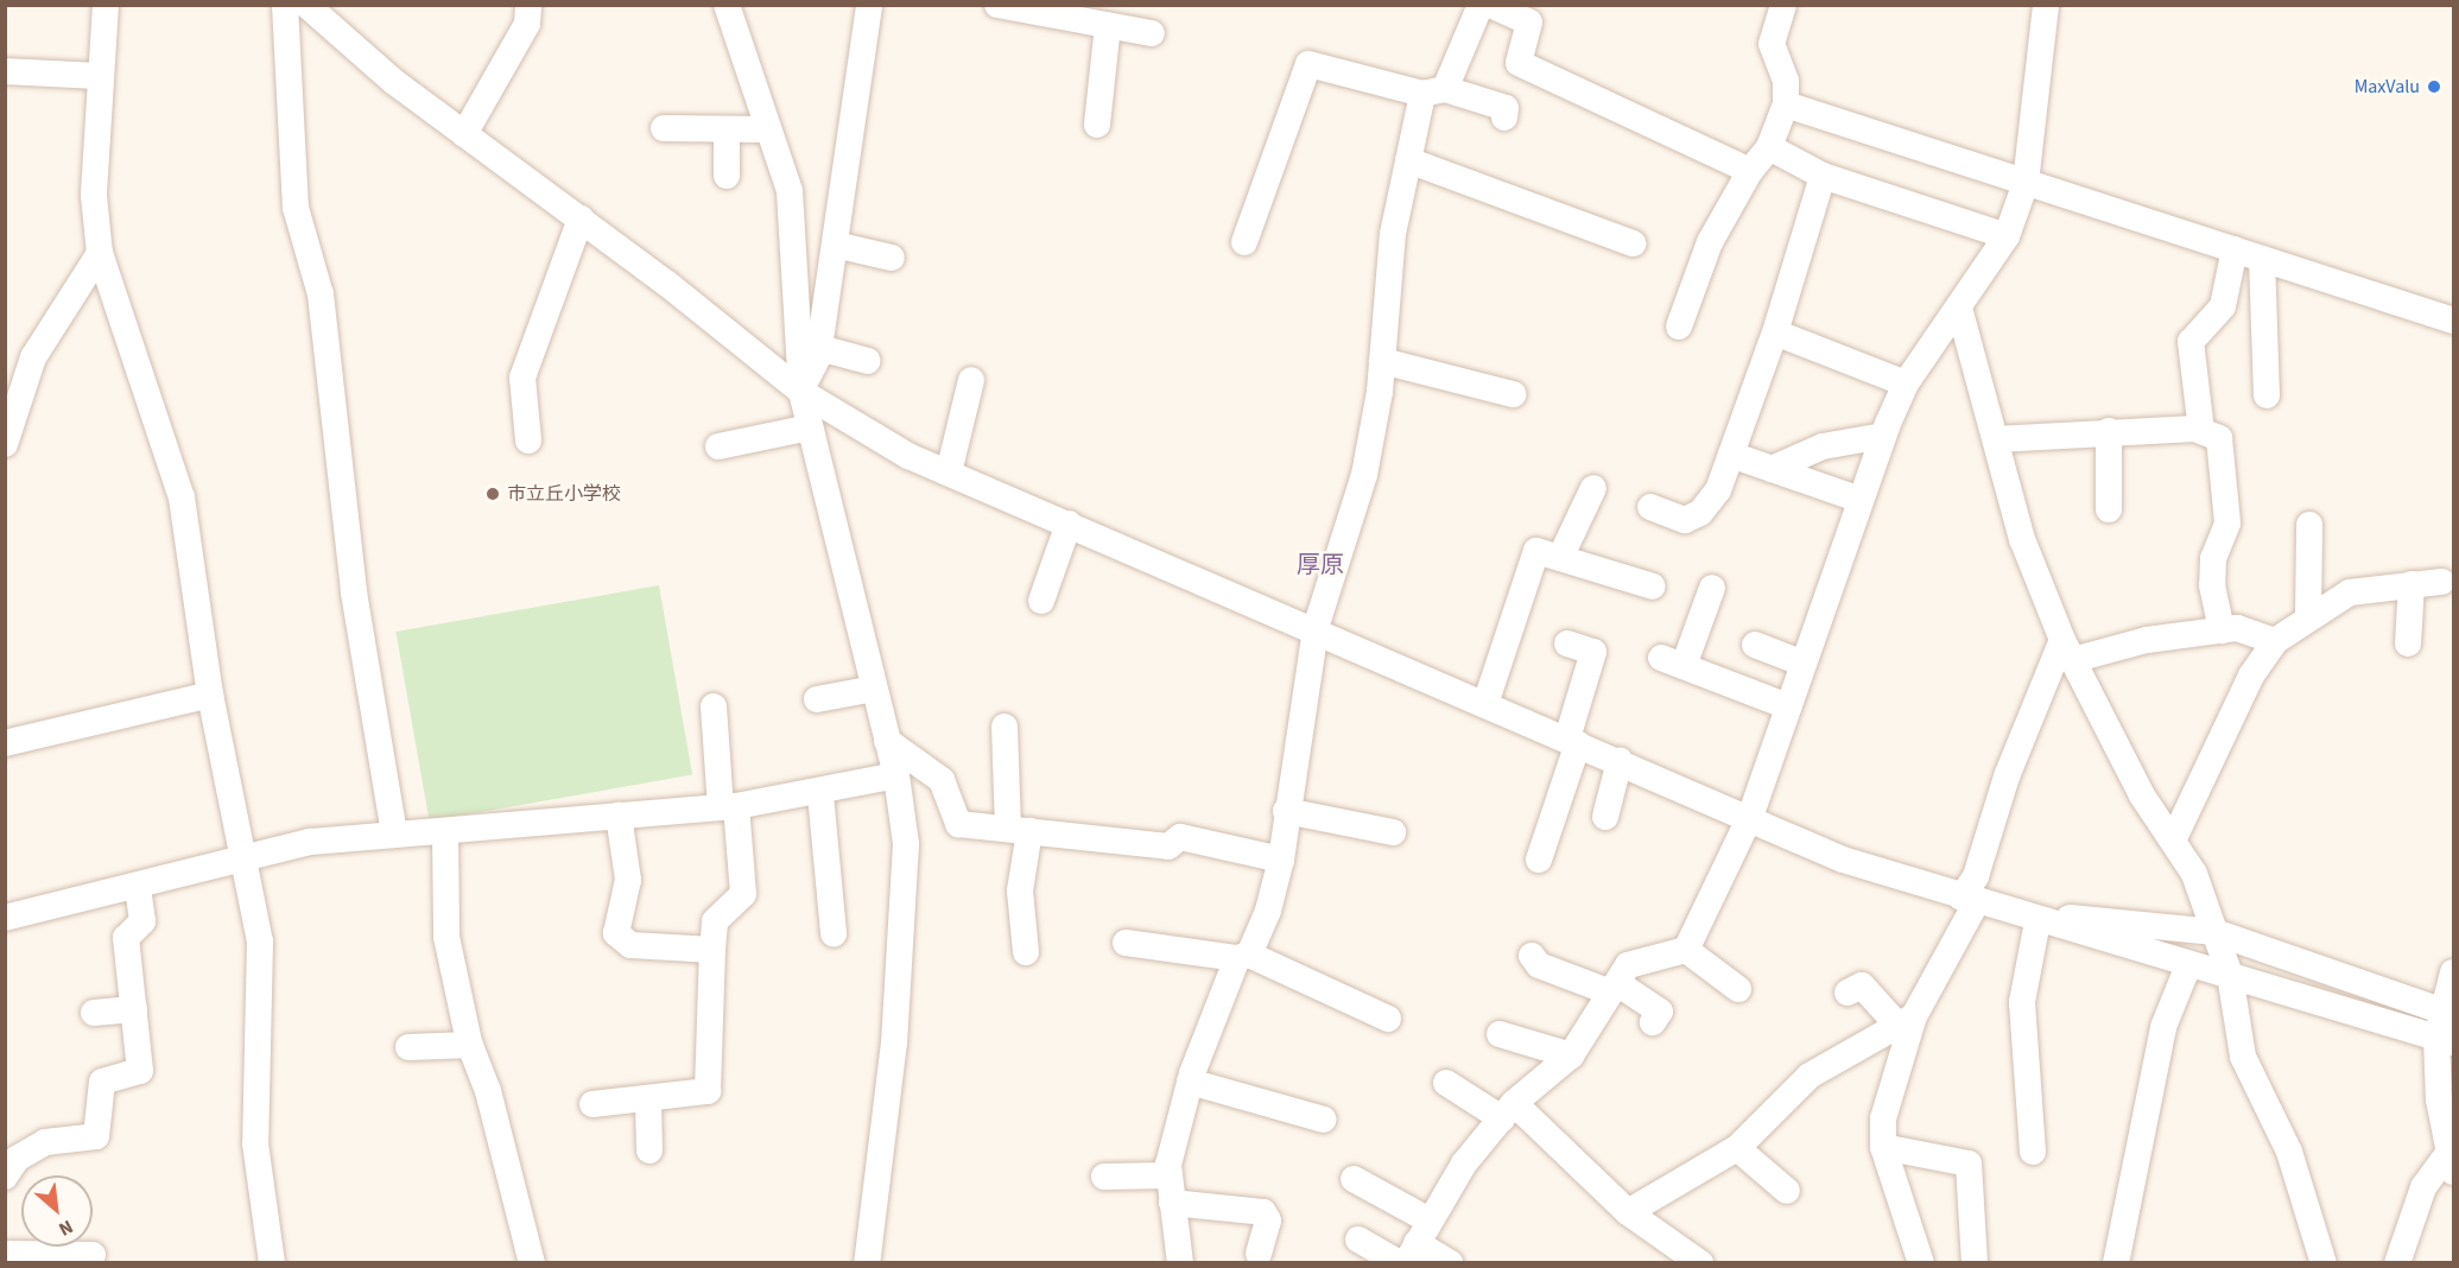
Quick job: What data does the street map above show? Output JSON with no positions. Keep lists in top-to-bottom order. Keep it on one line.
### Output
{"districts":["厚原"],"places":["MaxValu","市立丘小学校"],"north":"bottom right"}
